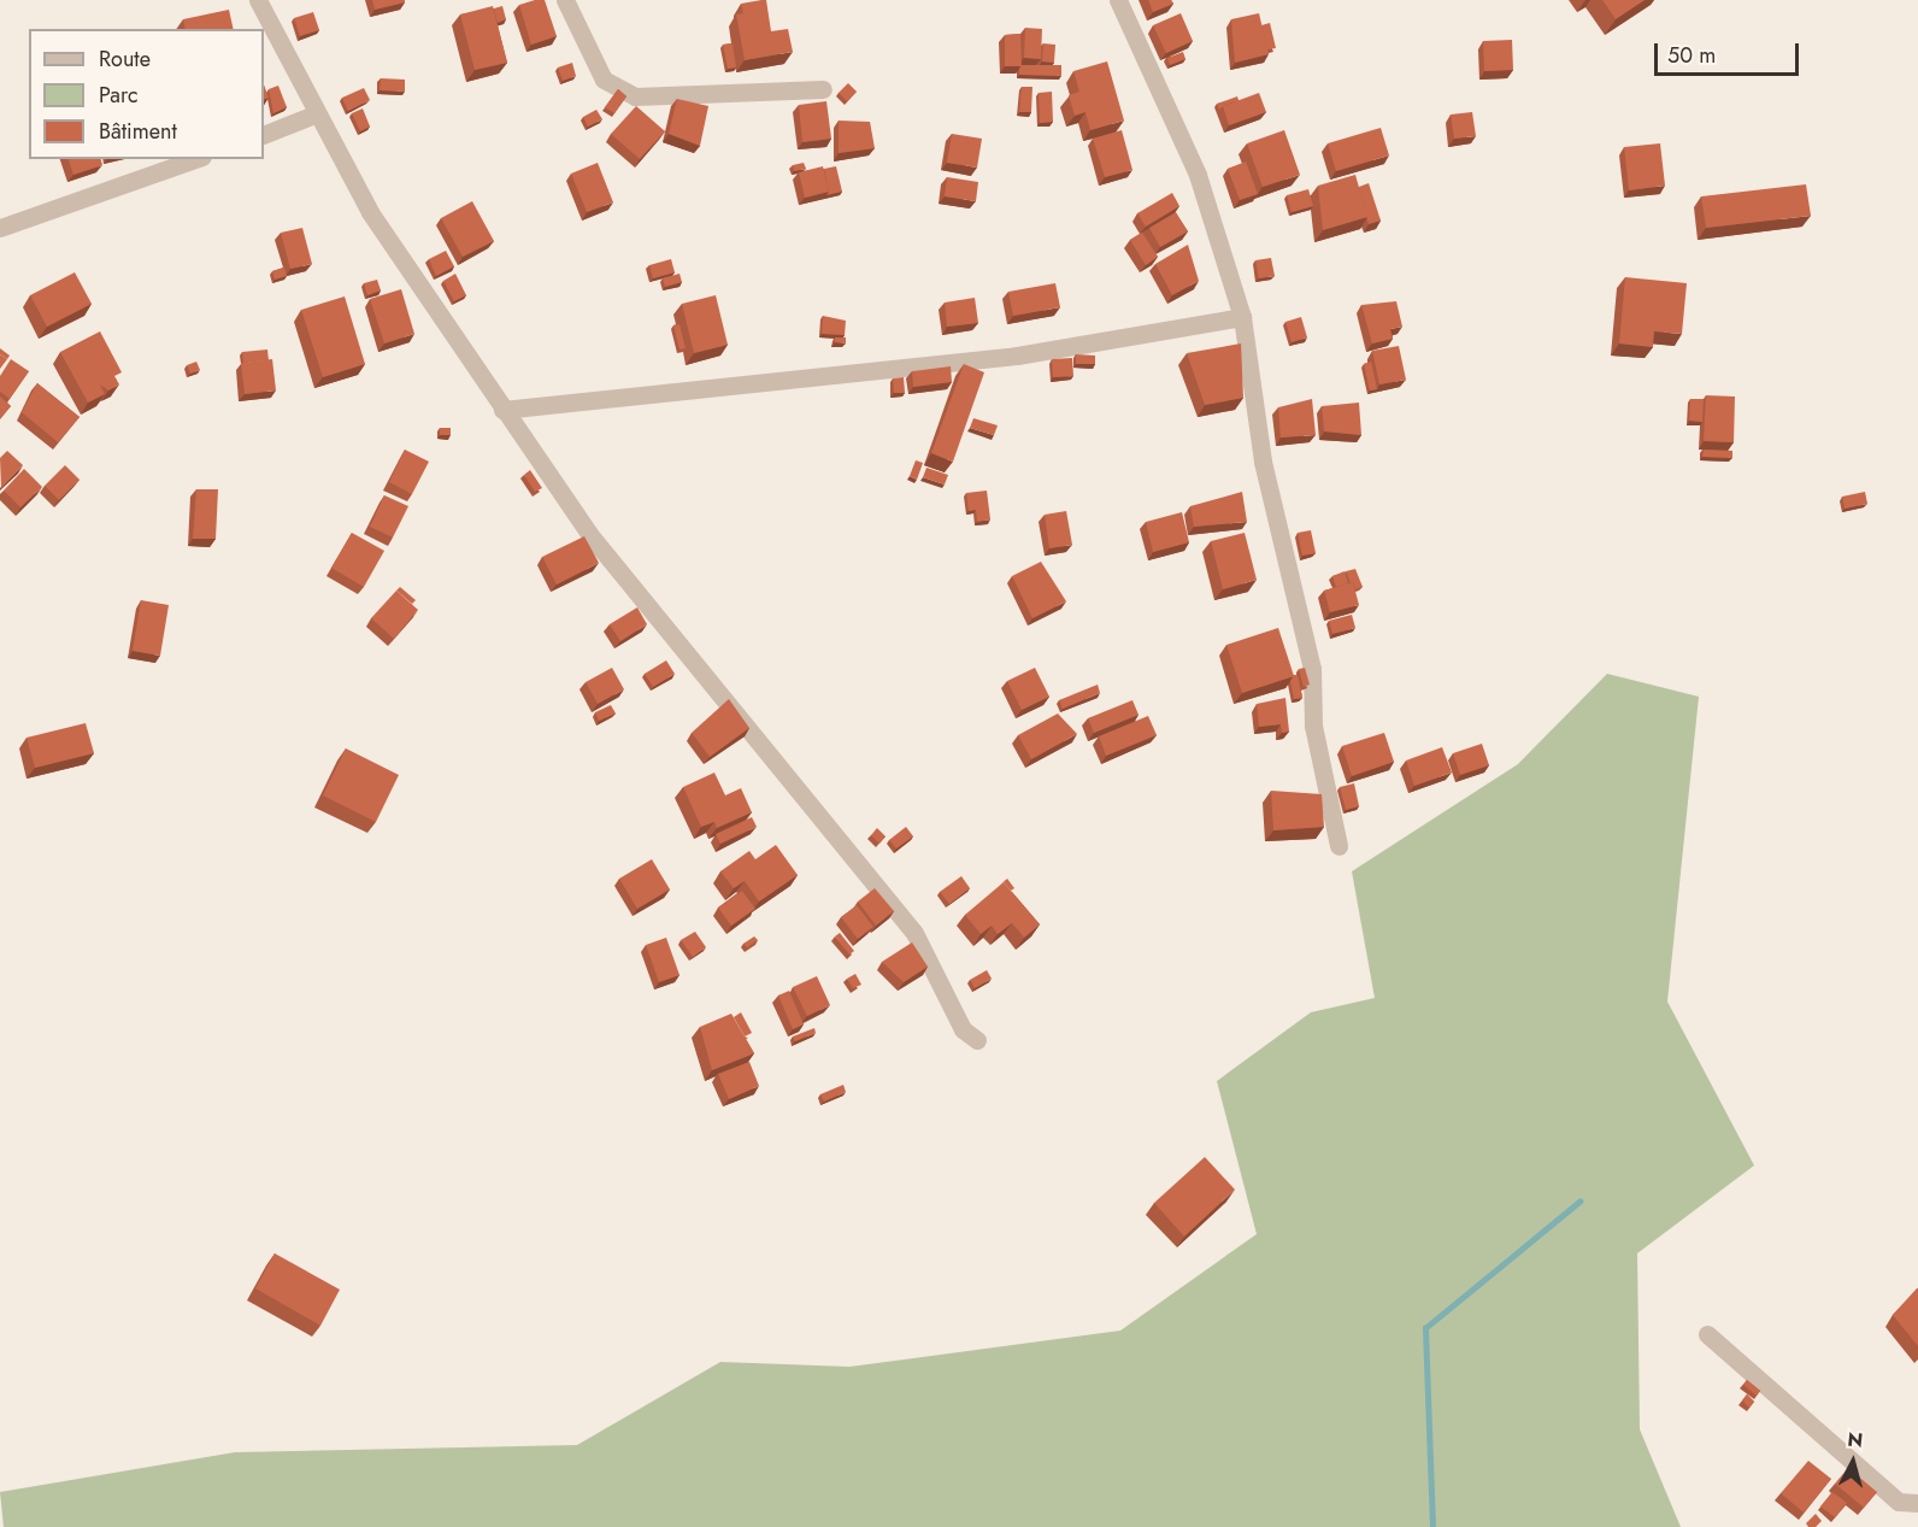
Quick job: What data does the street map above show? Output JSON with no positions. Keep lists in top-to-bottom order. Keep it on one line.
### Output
{"legend":["Route","Parc","Bâtiment"],"scale_bar":"50 m","north":"top"}
